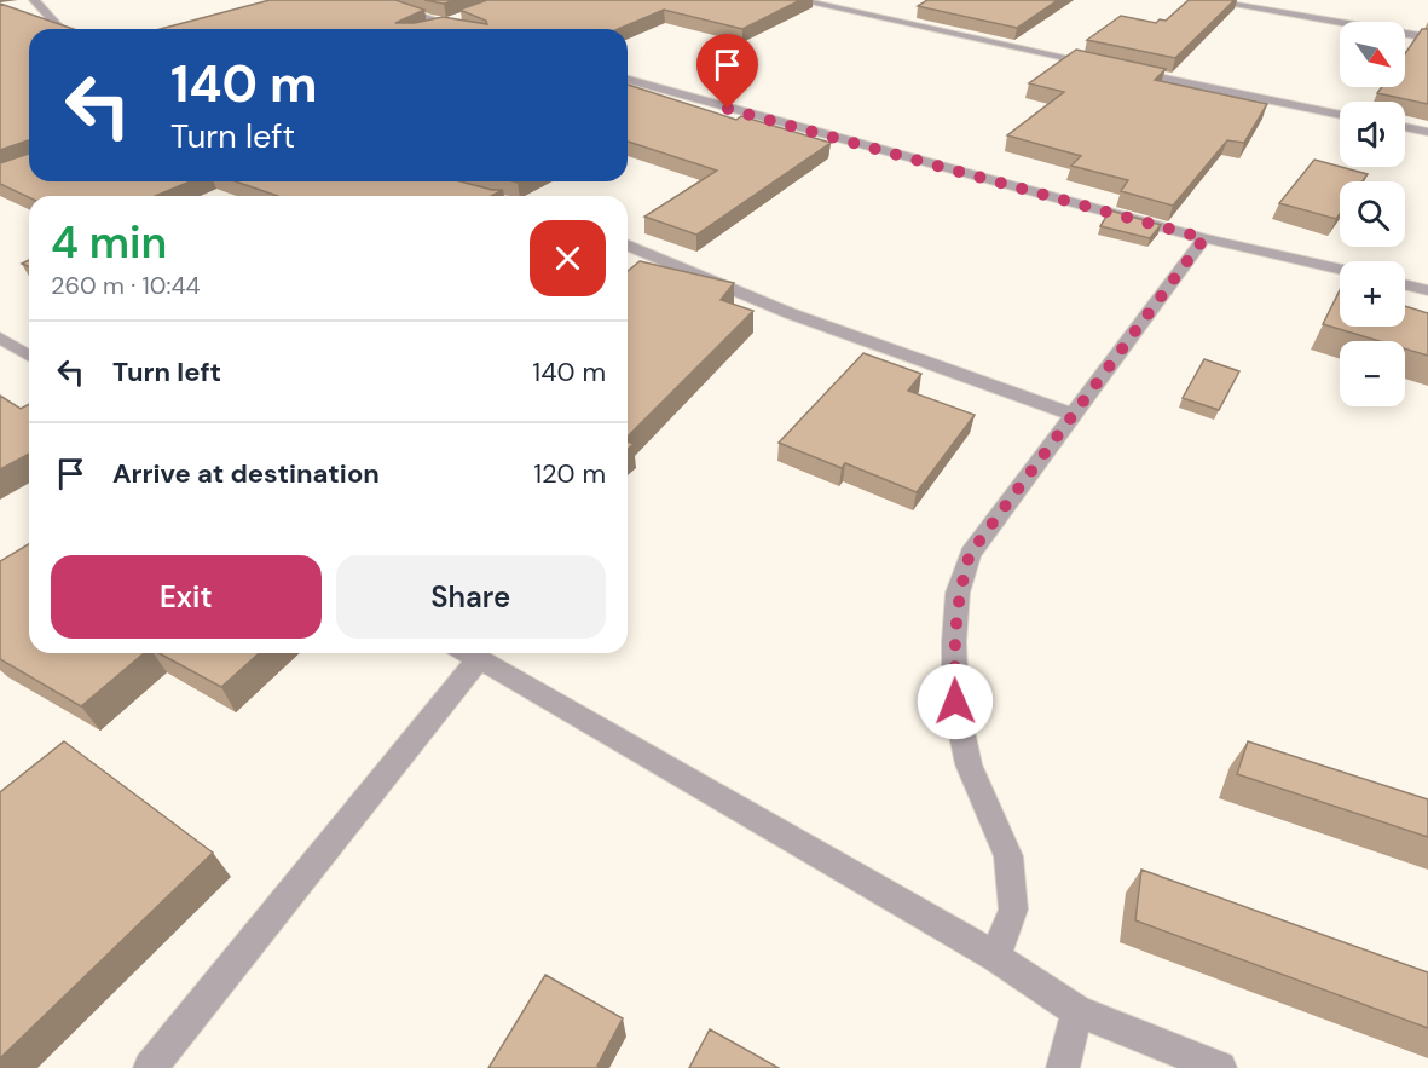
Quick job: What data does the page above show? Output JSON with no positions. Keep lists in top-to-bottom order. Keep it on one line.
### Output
{"north":"bottom right","page":{"map_buttons":["+","−"],"turn":["140 m","Turn left"],"heading":["4 min","260 m · 10:44"],"list":[{"name":"Turn left","value":"140 m"},{"name":"Arrive at destination","value":"120 m"}],"buttons":["Exit","Share"]}}
